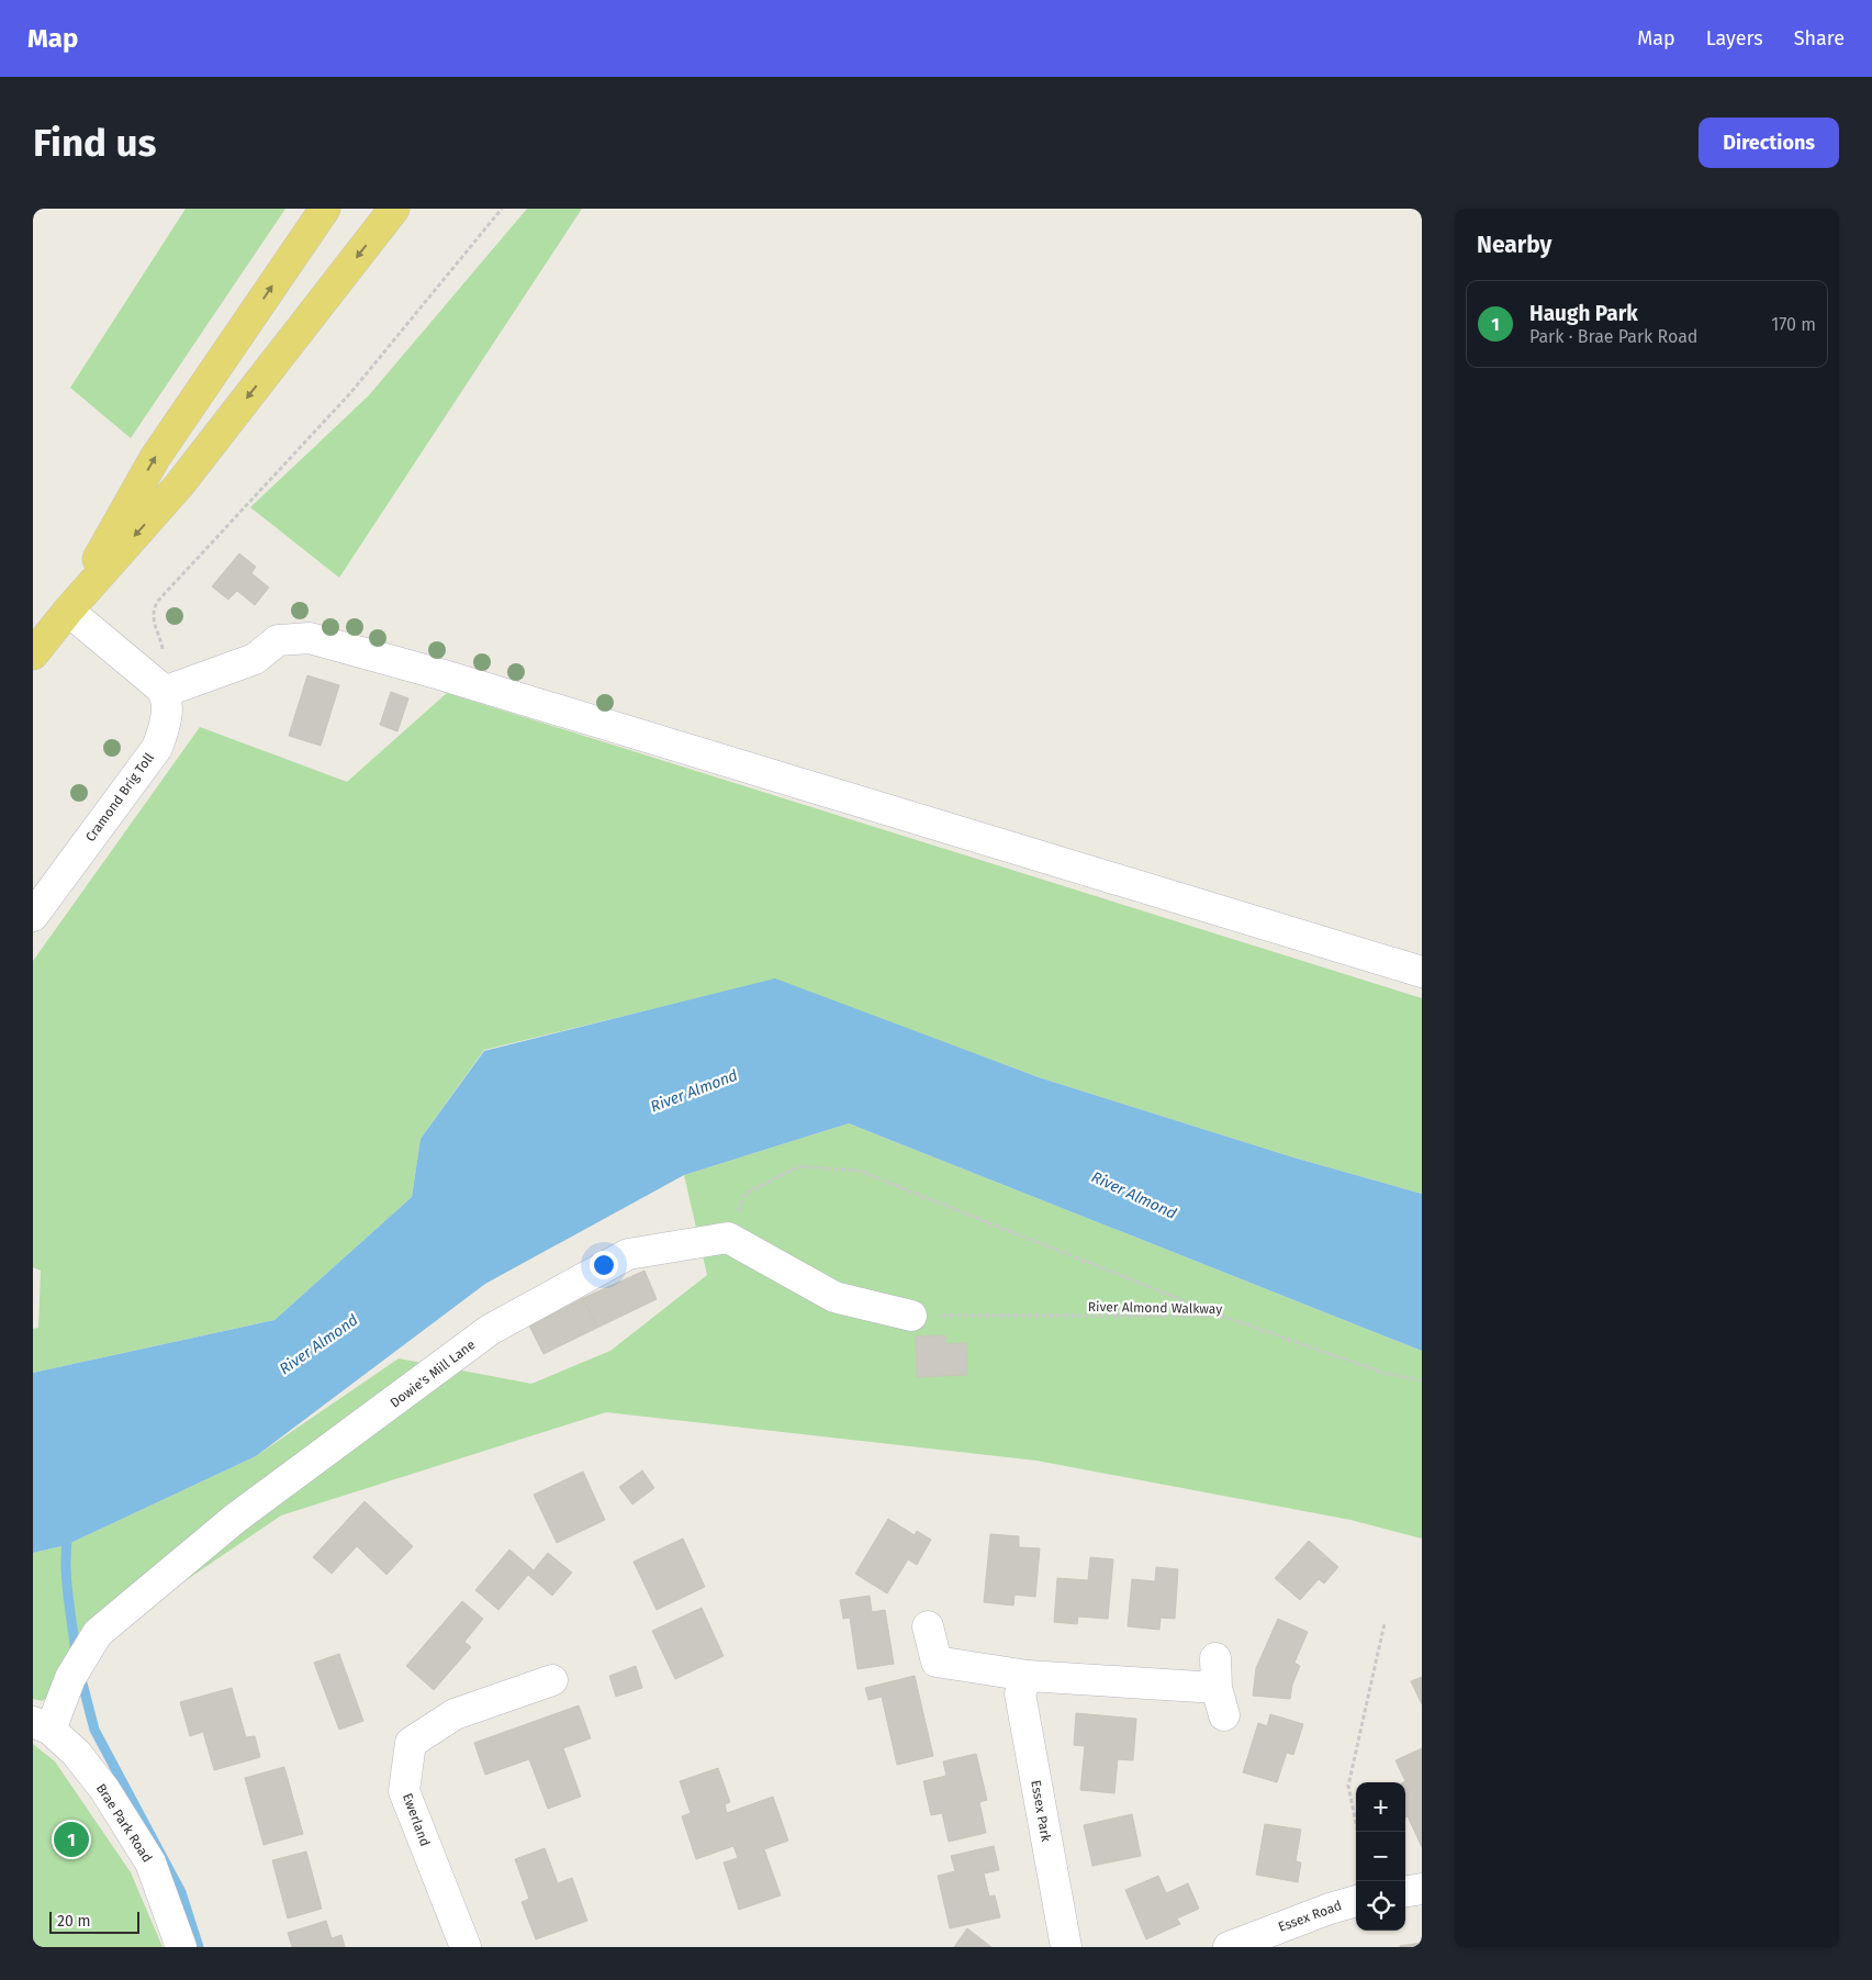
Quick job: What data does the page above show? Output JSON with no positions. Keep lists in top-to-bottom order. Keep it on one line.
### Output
{"streets":{"street":["Cramond Brig Toll","Dowie's Mill Lane","Essex Park","Ewerland","Brae Park Road","Essex Road"],"path":["River Almond Walkway"]},"crossings":[["Dowie's Mill Lane","Brae Park Road"]],"water":["River Almond"],"scale_bar":"20 m","page":{"header":"Map","nav":["Map","Layers","Share"],"buttons":"Directions","title":"Find us","heading":"Nearby","list":[{"mark":"1","name":"Haugh Park","note":"Park · Brae Park Road","value":"170 m"}],"map_buttons":["+","−"],"pins":"1","scale":"20 m"}}
